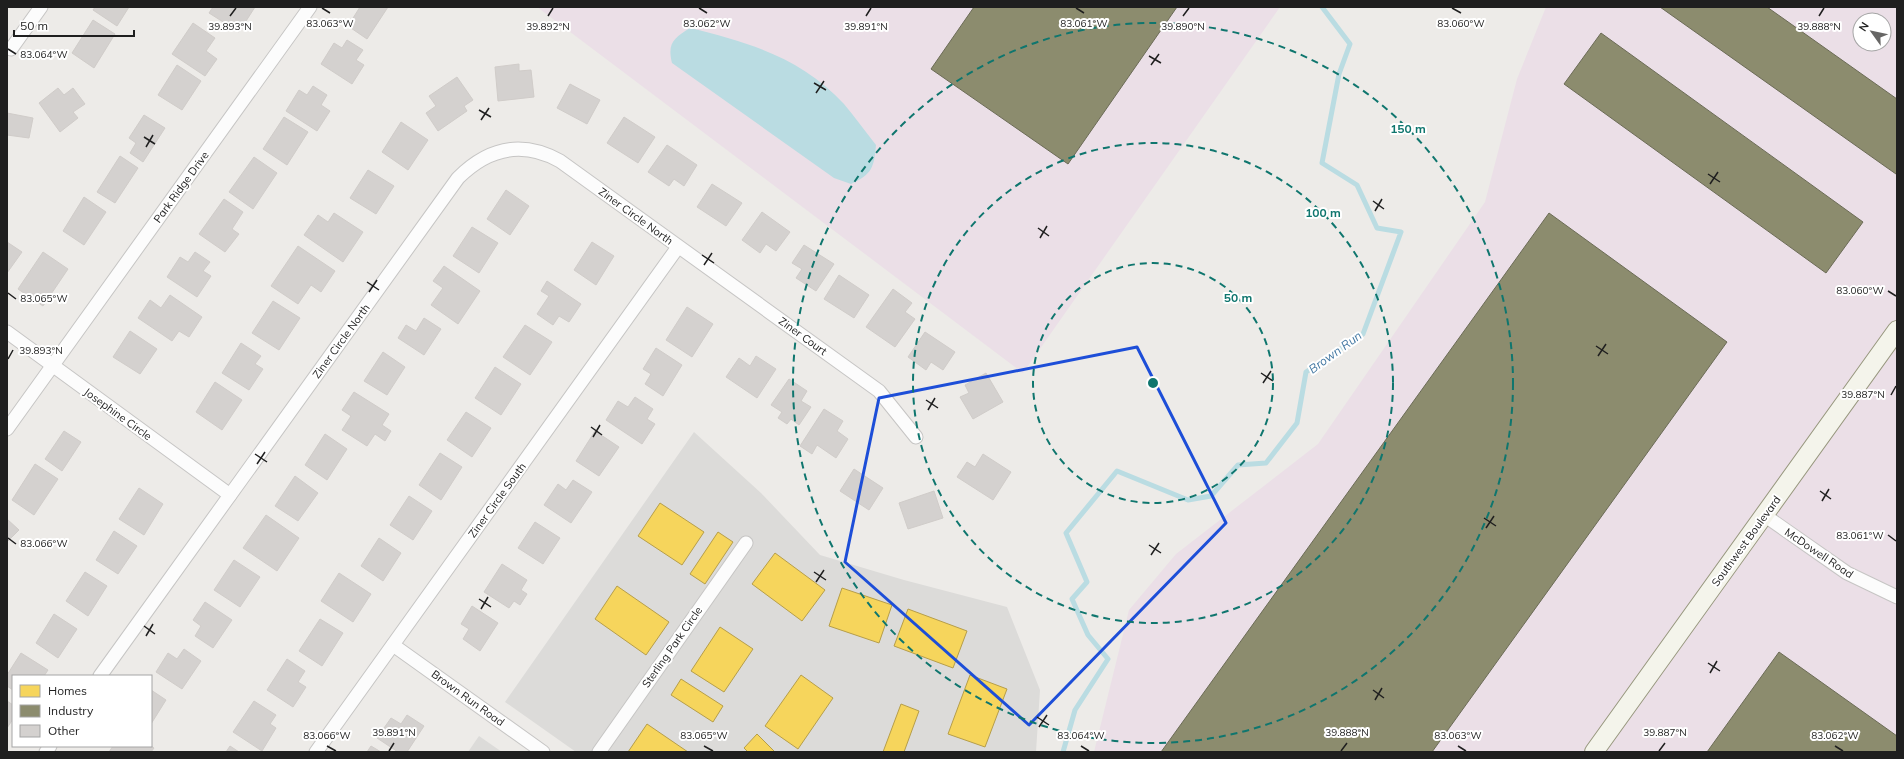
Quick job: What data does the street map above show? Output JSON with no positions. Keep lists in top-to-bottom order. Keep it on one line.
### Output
{"streets":{"street":["Park Ridge Drive","Ziner Circle North","Ziner Court","Josephine Circle","Ziner Circle South","Southwest Boulevard","McDowell Road","Sterling Park Circle","Brown Run Road"]},"crossings":[["Park Ridge Drive","Josephine Circle"],["Ziner Circle North","Ziner Court"],["Ziner Circle North","Josephine Circle"],["Ziner Circle North","Ziner Circle South"],["Ziner Court","Ziner Circle South"],["Ziner Circle South","Brown Run Road"],["Southwest Boulevard","McDowell Road"]],"water":["Brown Run"],"legend":["Homes","Industry","Other"],"scale_bar":"50 m","north":"top left","coordinates":["83.063°W","83.062°W","83.061°W","83.060°W","39.893°N","39.892°N","39.891°N","39.890°N","39.888°N","83.064°W","83.065°W","39.887°N","83.066°W"],"rings":["150 m","100 m","50 m"]}
